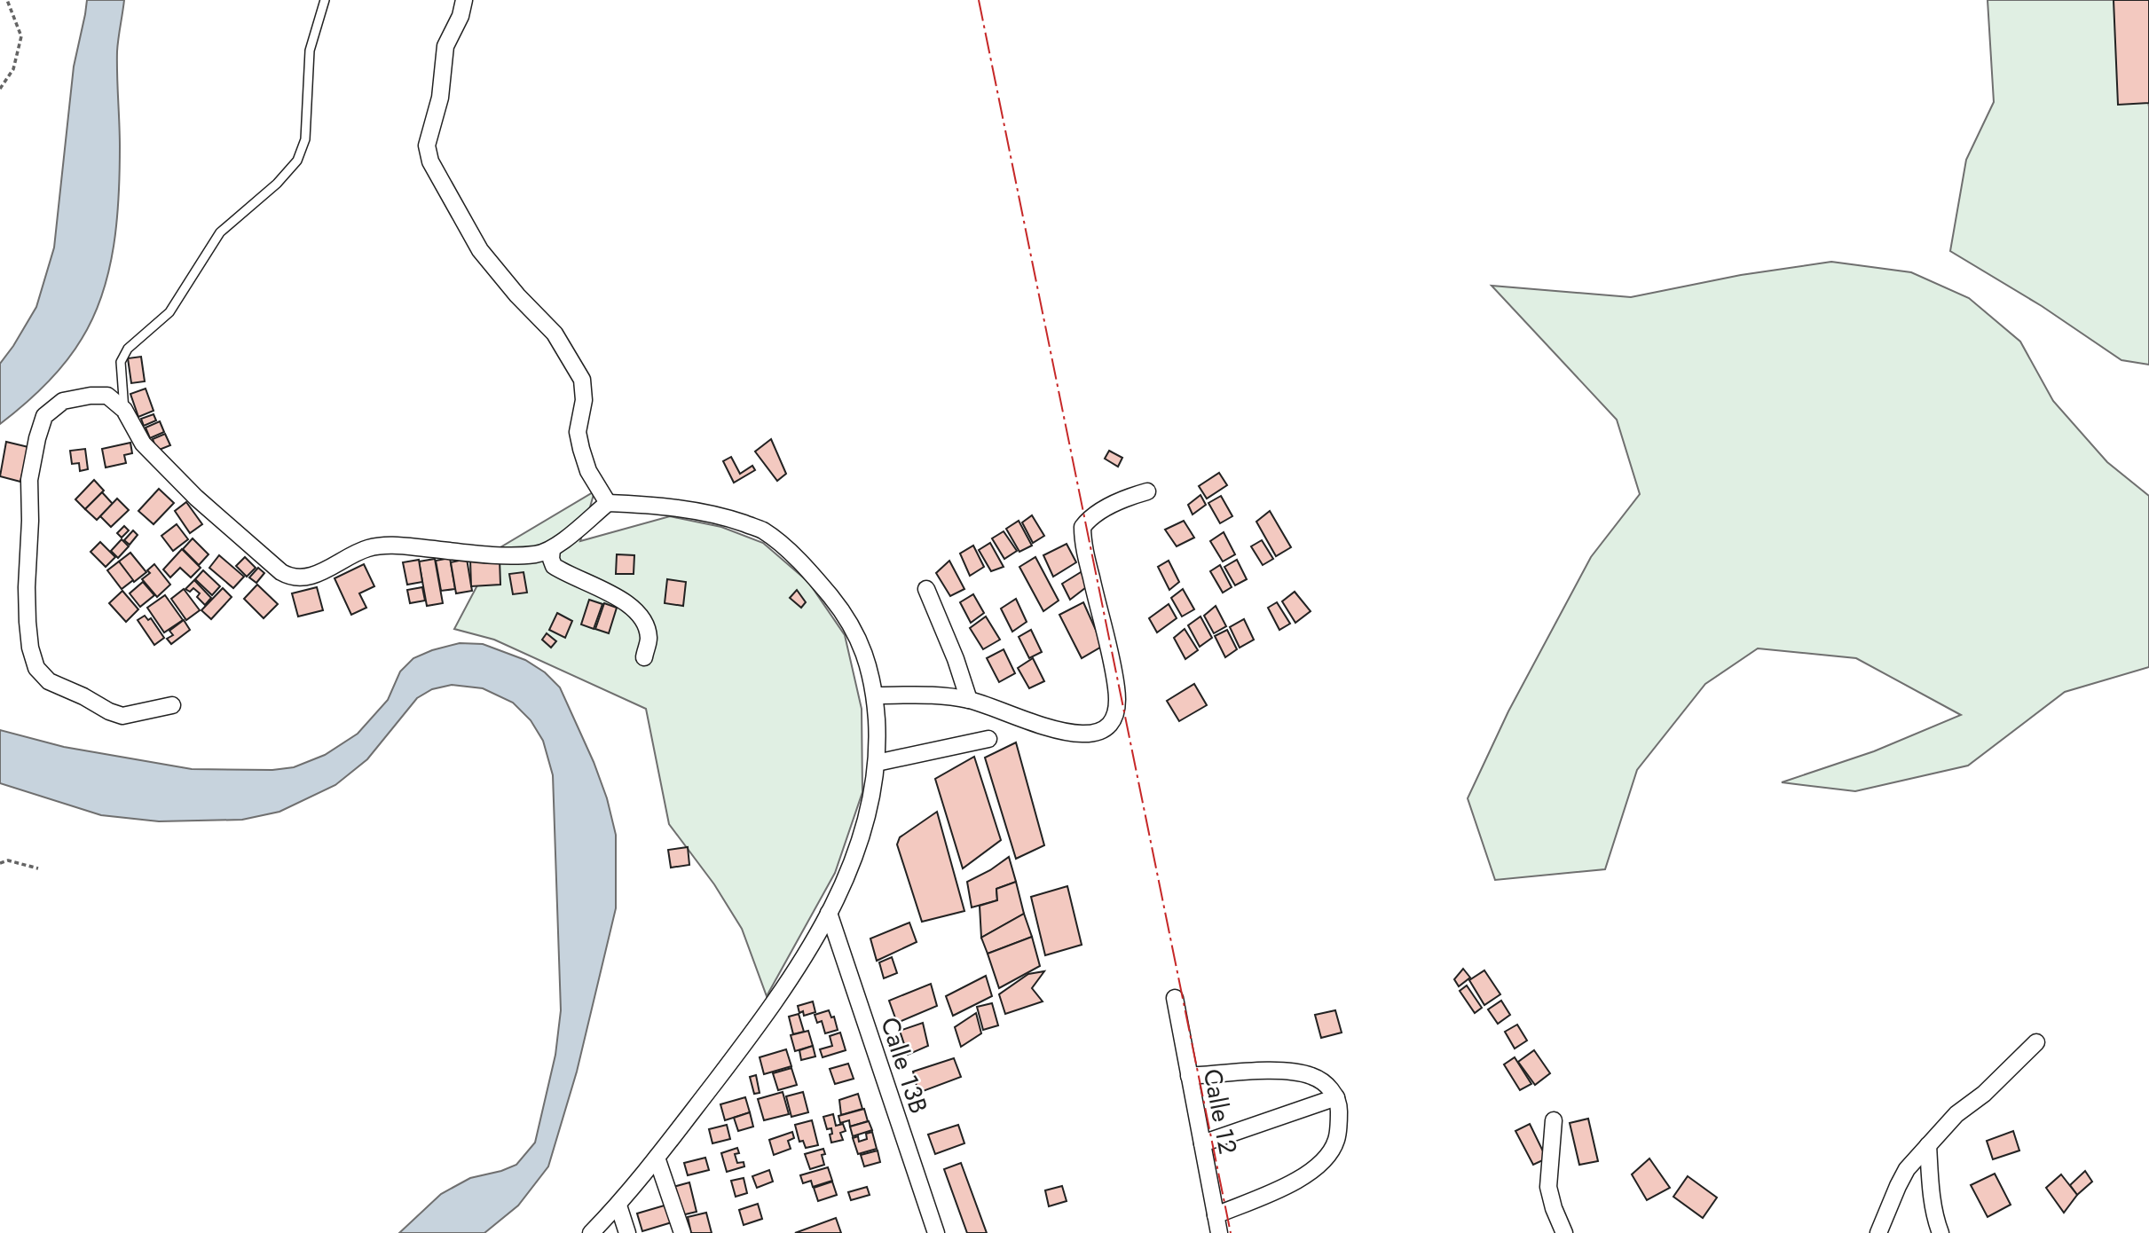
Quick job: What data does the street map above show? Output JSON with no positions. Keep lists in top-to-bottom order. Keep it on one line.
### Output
{"streets":{"street":["Calle 13B","Calle 12"]}}
